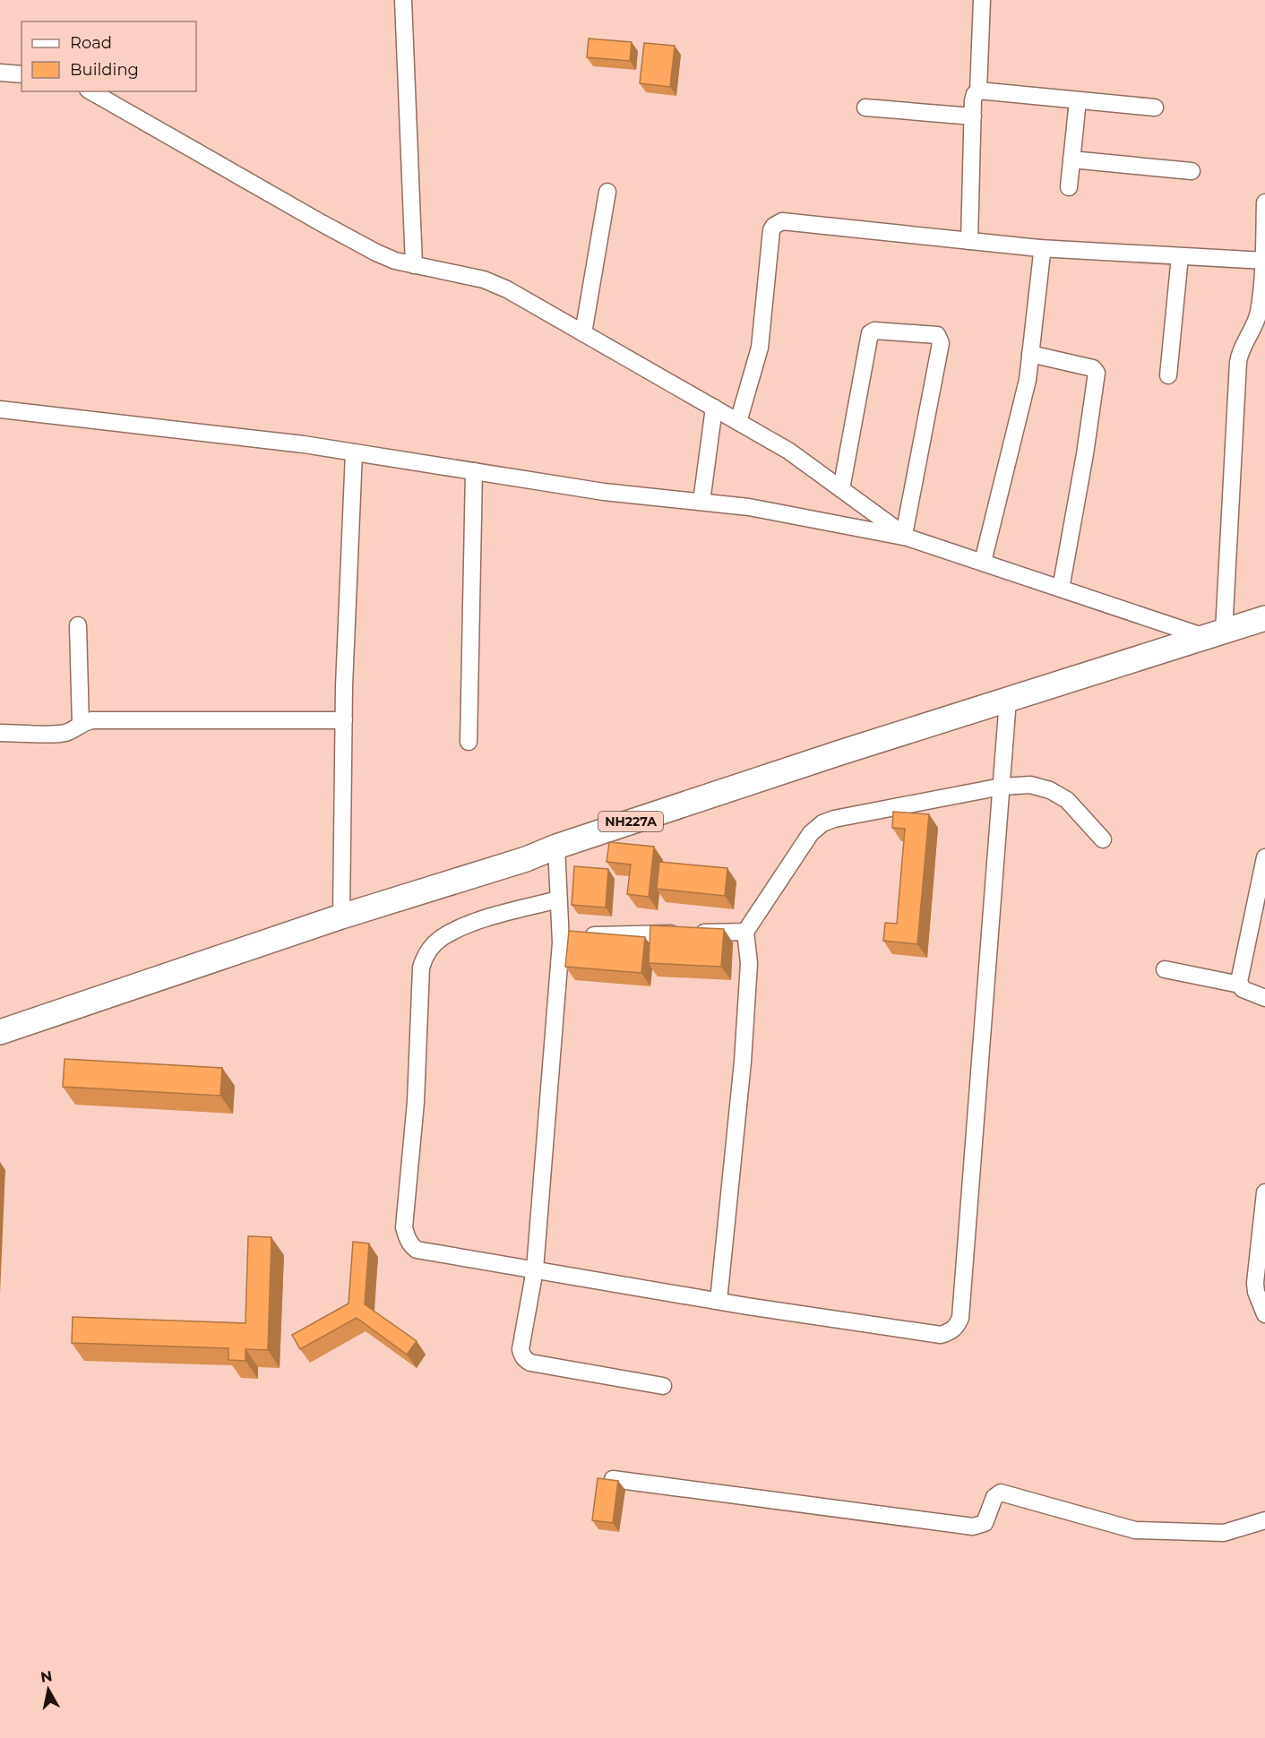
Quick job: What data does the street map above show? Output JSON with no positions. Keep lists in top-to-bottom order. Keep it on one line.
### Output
{"streets":{"highway":["NH227A"]},"legend":["Road","Building"],"north":"top"}
